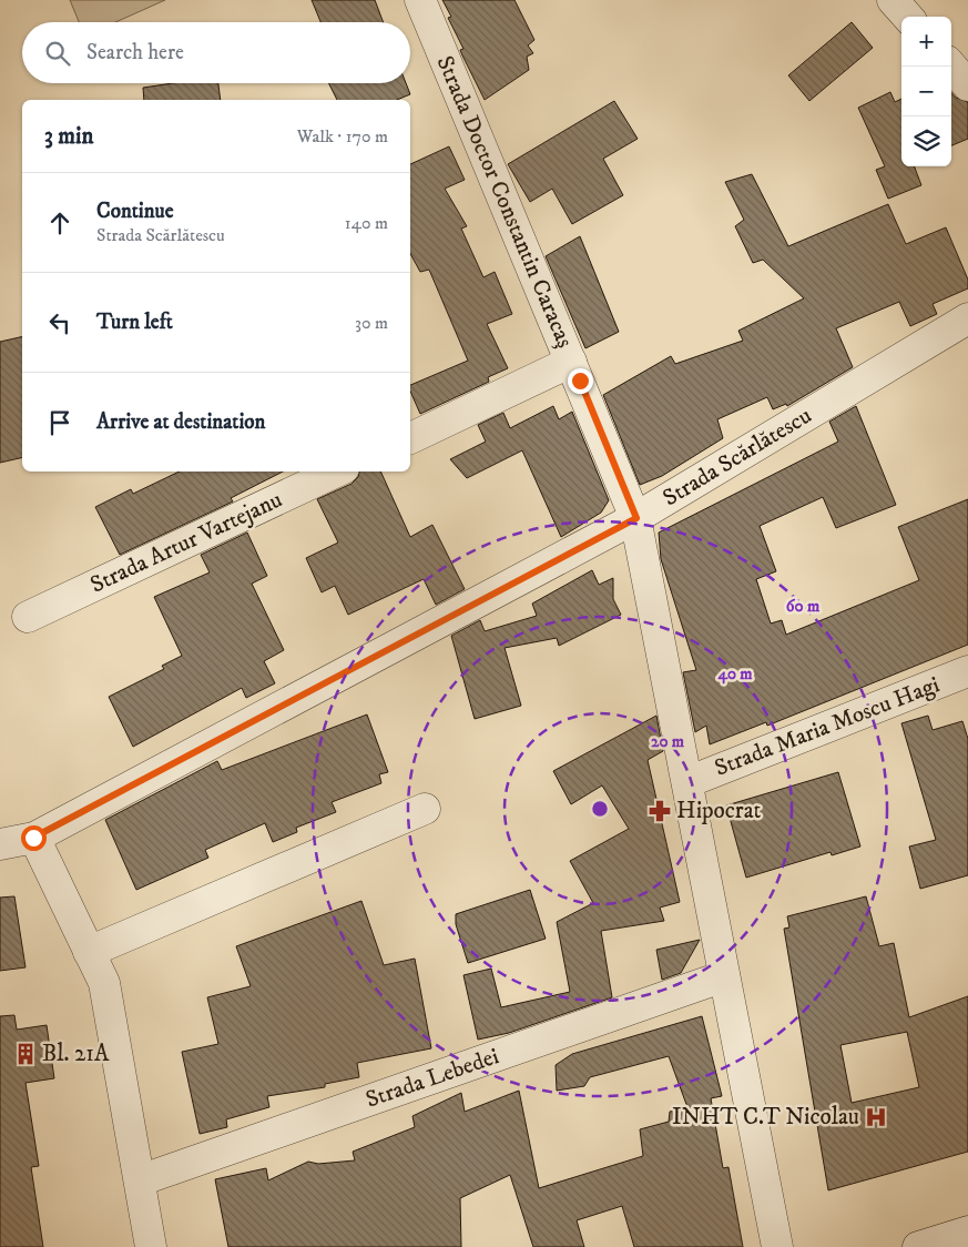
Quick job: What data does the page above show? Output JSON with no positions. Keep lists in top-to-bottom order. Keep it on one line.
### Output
{"streets":{"street":["Strada Doctor Constantin Caracaș","Strada Scărlătescu","Strada Artur Vartejanu","Strada Maria Moscu Hagi","Strada Lebedei"]},"crossings":[["Strada Doctor Constantin Caracaș","Strada Scărlătescu"],["Strada Doctor Constantin Caracaș","Strada Maria Moscu Hagi"],["Strada Doctor Constantin Caracaș","Strada Lebedei"]],"places":{"pharmacy":["Hipocrat"],"building":["Bl. 21A"],"hospital":["INHT C.T Nicolau"]},"page":{"map_buttons":["+","−"],"search":"Search here","heading":["3 min","Walk · 170 m"],"list":[["Continue","Strada Scărlătescu","140 m"],["Turn left","30 m"],"Arrive at destination"]},"rings":["60 m","40 m","20 m"]}
